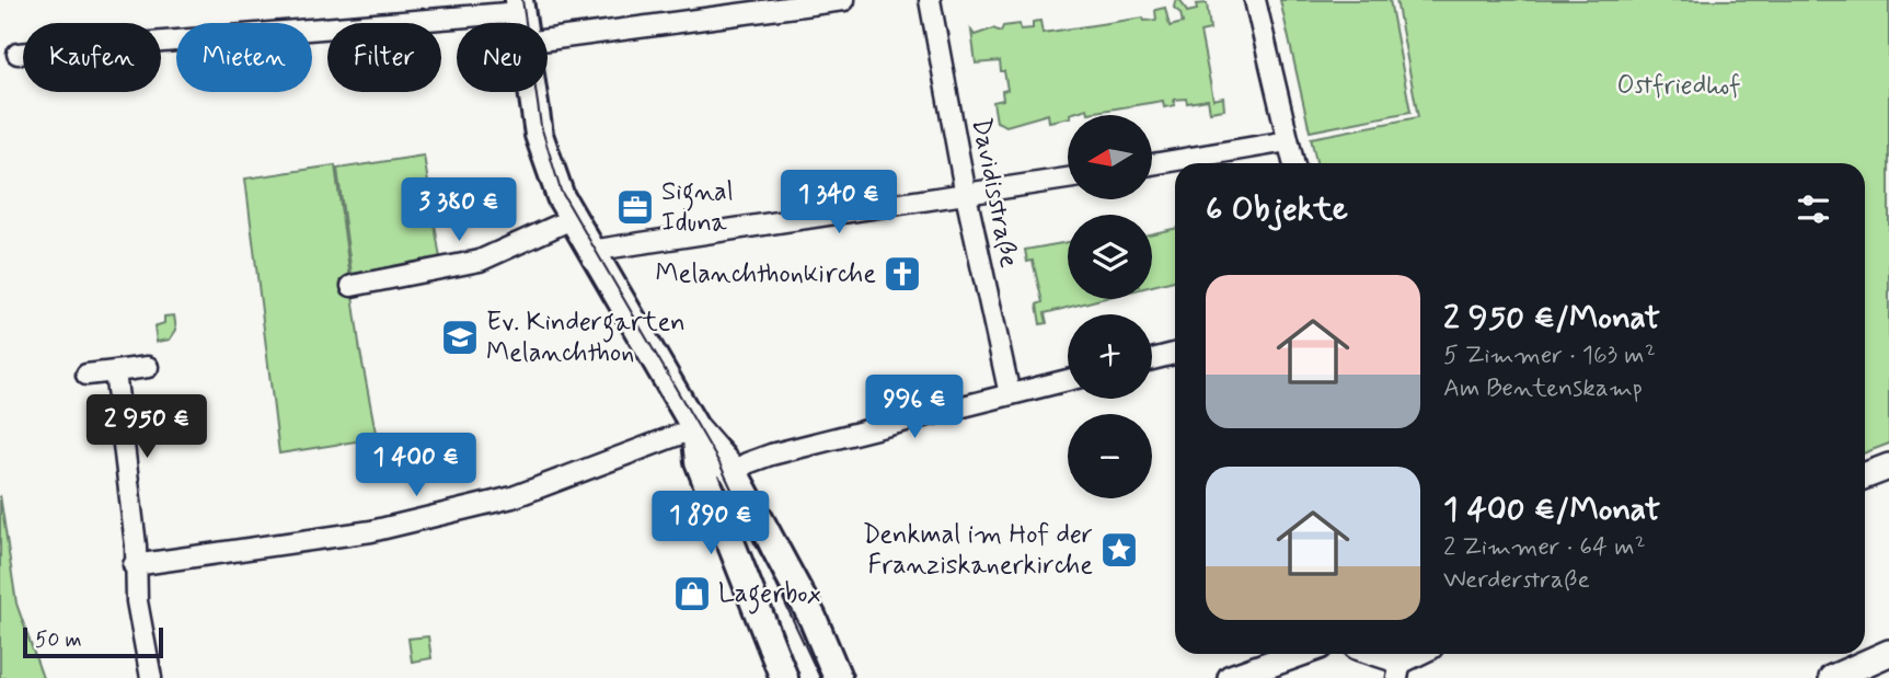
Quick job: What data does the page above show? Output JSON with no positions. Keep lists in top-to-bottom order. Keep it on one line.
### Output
{"streets":{"street":["Davidisstraße"]},"parks":["Ostfriedhof"],"places":{"office":["Signal Iduna"],"church":["Melanchthonkirche"],"school or university":["Ev. Kindergarten Melanchthon"],"place":["Denkmal im Hof der Franziskanerkirche"],"shop":["Lagerbox"]},"scale_bar":"50 m","north":"left","page":{"chip":["Kaufen","Mieten","Filter","Neu"],"map_buttons":["+","−"],"heading":"6 Objekte","price":["1 340 €","3 380 €","996 €","2 950 €","1 400 €","1 890 €"],"list":[{"name":"2 950 €/Monat","note":"5 Zimmer · 163 m² · Am Bentenskamp"},{"name":"1 400 €/Monat","note":"2 Zimmer · 64 m² · Werderstraße"}],"scale":"50 m"}}
